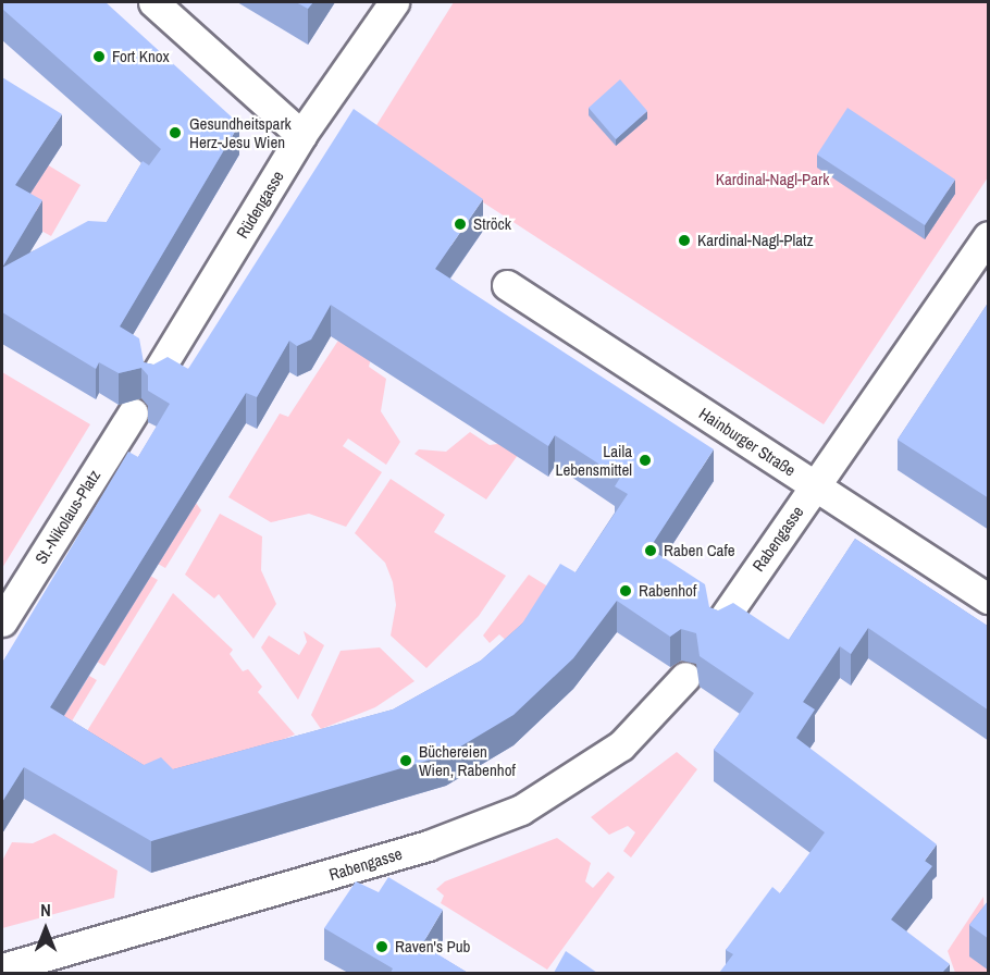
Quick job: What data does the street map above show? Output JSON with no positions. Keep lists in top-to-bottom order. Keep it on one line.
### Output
{"streets":{"street":["Rüdengasse","Hainburger Straße","St.-Nikolaus-Platz","Rabengasse"]},"crossings":[["Hainburger Straße","Rabengasse"]],"parks":["Kardinal-Nagl-Park"],"places":["Fort Knox","Gesundheitspark Herz-Jesu Wien","Ströck","Kardinal-Nagl-Platz","Laila Lebensmittel","Raben Cafe","Rabenhof","Büchereien Wien, Rabenhof","Raven's Pub"],"north":"top"}
